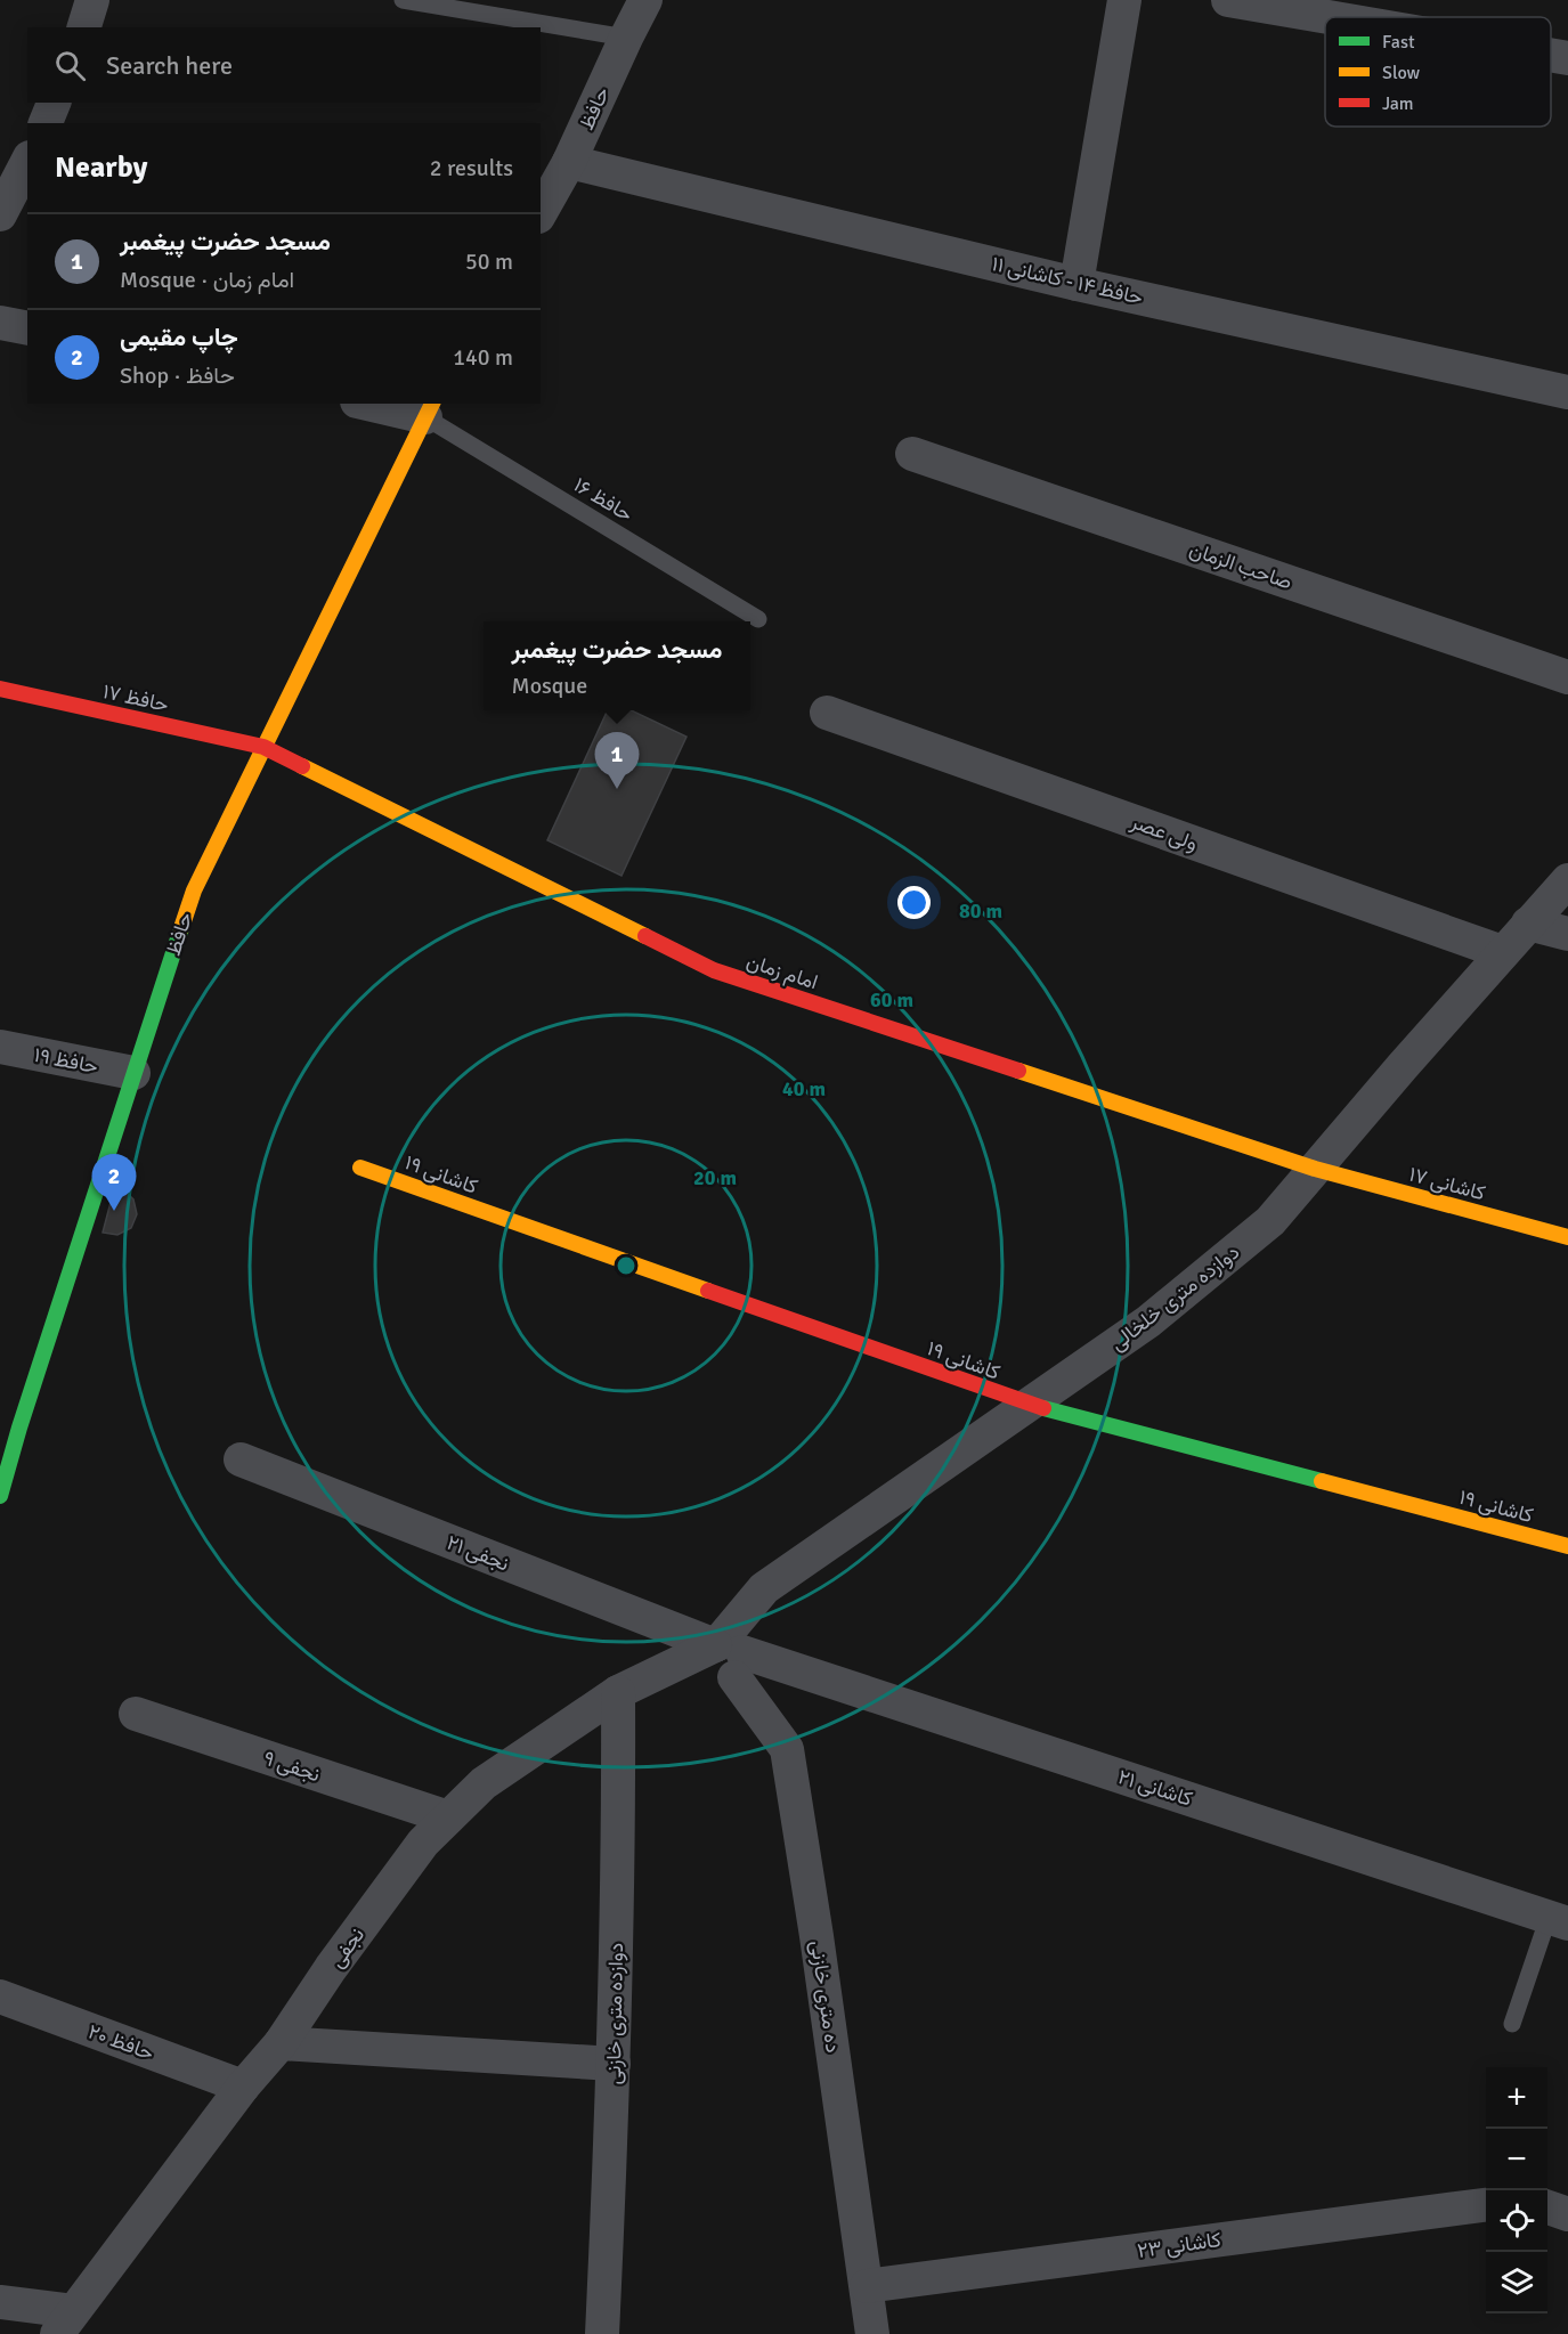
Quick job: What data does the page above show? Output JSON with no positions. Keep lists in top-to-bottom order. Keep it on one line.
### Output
{"streets":{"street":["حافظ","حافظ ۱۴ - کاشانی ۱۱","صاحب الزمان","حافظ ۱۷","ولی عصر","امام زمان","حافظ ۱۹","کاشانی ۱۹","کاشانی ۱۷","دوازده متری خلخالی","نجفی ۲۱","نجفی ۹","کاشانی ۲۱","نجفی","ده متری خازنی","دوازده متری خازنی","حافظ ۲۰","کاشانی ۲۳"],"lane":["حافظ ۱۶"]},"crossings":[["حافظ","حافظ ۱۴ - کاشانی ۱۱"],["حافظ","حافظ ۱۶"],["حافظ","حافظ ۱۷"],["حافظ","امام زمان"],["حافظ","حافظ ۱۹"],["حافظ ۱۷","امام زمان"],["ولی عصر","دوازده متری خلخالی"],["امام زمان","کاشانی ۱۷"],["امام زمان","دوازده متری خلخالی"],["کاشانی ۱۹","دوازده متری خلخالی"],["کاشانی ۱۷","دوازده متری خلخالی"],["دوازده متری خلخالی","نجفی ۲۱"],["دوازده متری خلخالی","کاشانی ۲۱"],["دوازده متری خلخالی","نجفی"],["دوازده متری خلخالی","ده متری خازنی"],["نجفی ۲۱","کاشانی ۲۱"],["نجفی ۲۱","نجفی"],["نجفی ۲۱","ده متری خازنی"],["نجفی ۹","نجفی"],["کاشانی ۲۱","نجفی"],["کاشانی ۲۱","ده متری خازنی"],["نجفی","ده متری خازنی"],["نجفی","دوازده متری خازنی"],["نجفی","حافظ ۲۰"],["ده متری خازنی","کاشانی ۲۳"]],"legend":["Fast","Slow","Jam"],"page":{"search":"Search here","heading":["Nearby","2 results"],"list":[{"mark":"1","name":"مسجد حضرت پیغمبر","note":"Mosque · امام زمان","value":"50 m"},{"mark":"2","name":"چاپ مقیمی","note":"Shop · حافظ","value":"140 m"}],"popup":["مسجد حضرت پیغمبر","Mosque"],"pins":["1","2"],"map_buttons":["+","−"]},"rings":["80 m","60 m","40 m","20 m"]}
